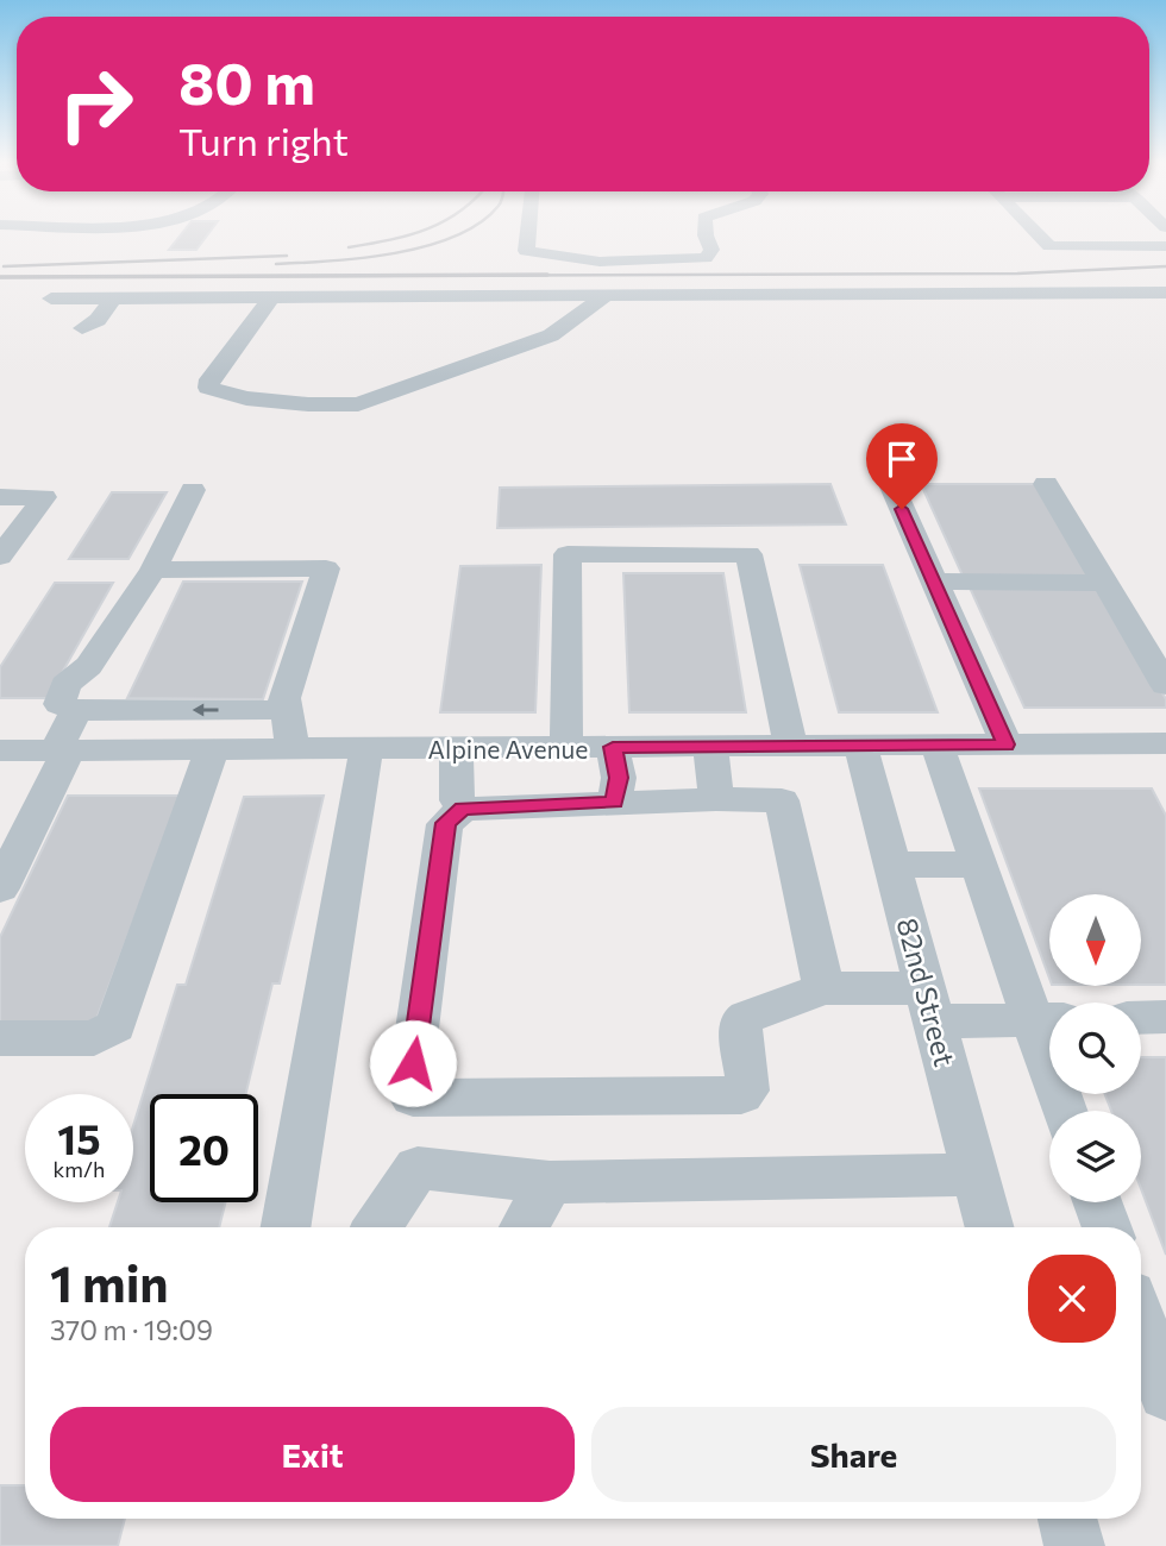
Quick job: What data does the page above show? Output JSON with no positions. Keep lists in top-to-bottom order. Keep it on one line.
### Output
{"streets":{"street":["Alpine Avenue","82nd Street"]},"crossings":[["Alpine Avenue","82nd Street"]],"north":"bottom","page":{"turn":["80 m","Turn right"],"speed":"15 km/h","limit":"20","heading":["1 min","370 m · 19:09"],"buttons":["Exit","Share"]}}
